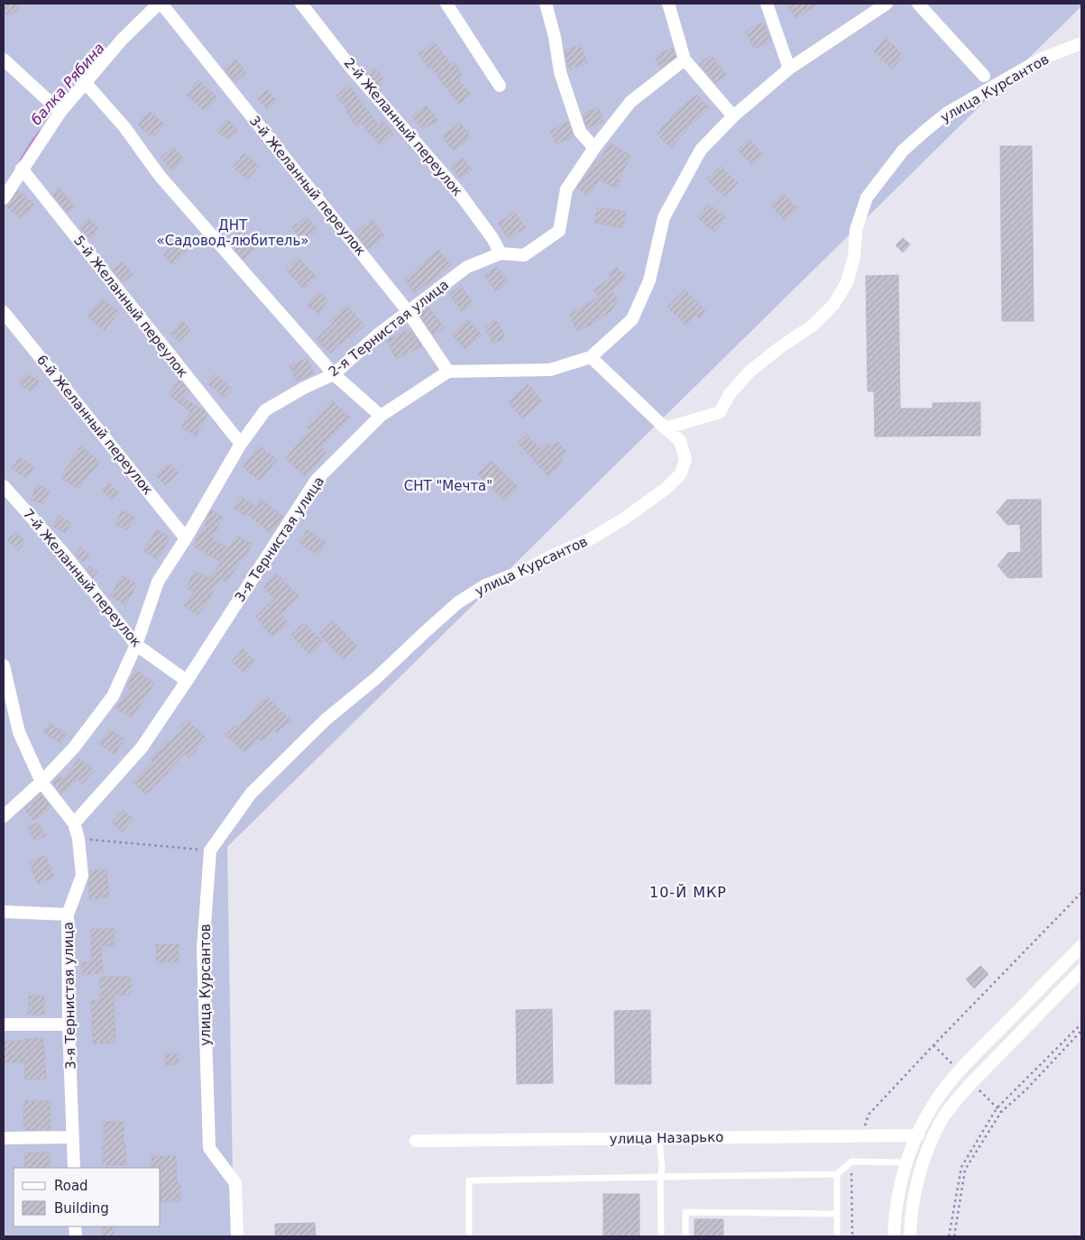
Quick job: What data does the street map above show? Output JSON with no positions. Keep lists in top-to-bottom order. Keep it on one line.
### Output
{"streets":{"street":["улица Курсантов","2-й Желанный переулок","3-й Желанный переулок","5-й Желанный переулок","2-я Тернистая улица","6-й Желанный переулок","3-я Тернистая улица","7-й Желанный переулок","улица Назарько"]},"crossings":[["2-й Желанный переулок","2-я Тернистая улица"],["3-й Желанный переулок","2-я Тернистая улица"],["3-й Желанный переулок","3-я Тернистая улица"],["5-й Желанный переулок","2-я Тернистая улица"],["2-я Тернистая улица","6-й Желанный переулок"],["2-я Тернистая улица","7-й Желанный переулок"],["3-я Тернистая улица","7-й Желанный переулок"]],"districts":["10-Й МКР"],"water":["балка Рябина"],"parks":["ДНТ «Садовод-любитель»","СНТ \"Мечта\""],"legend":["Road","Building"]}
